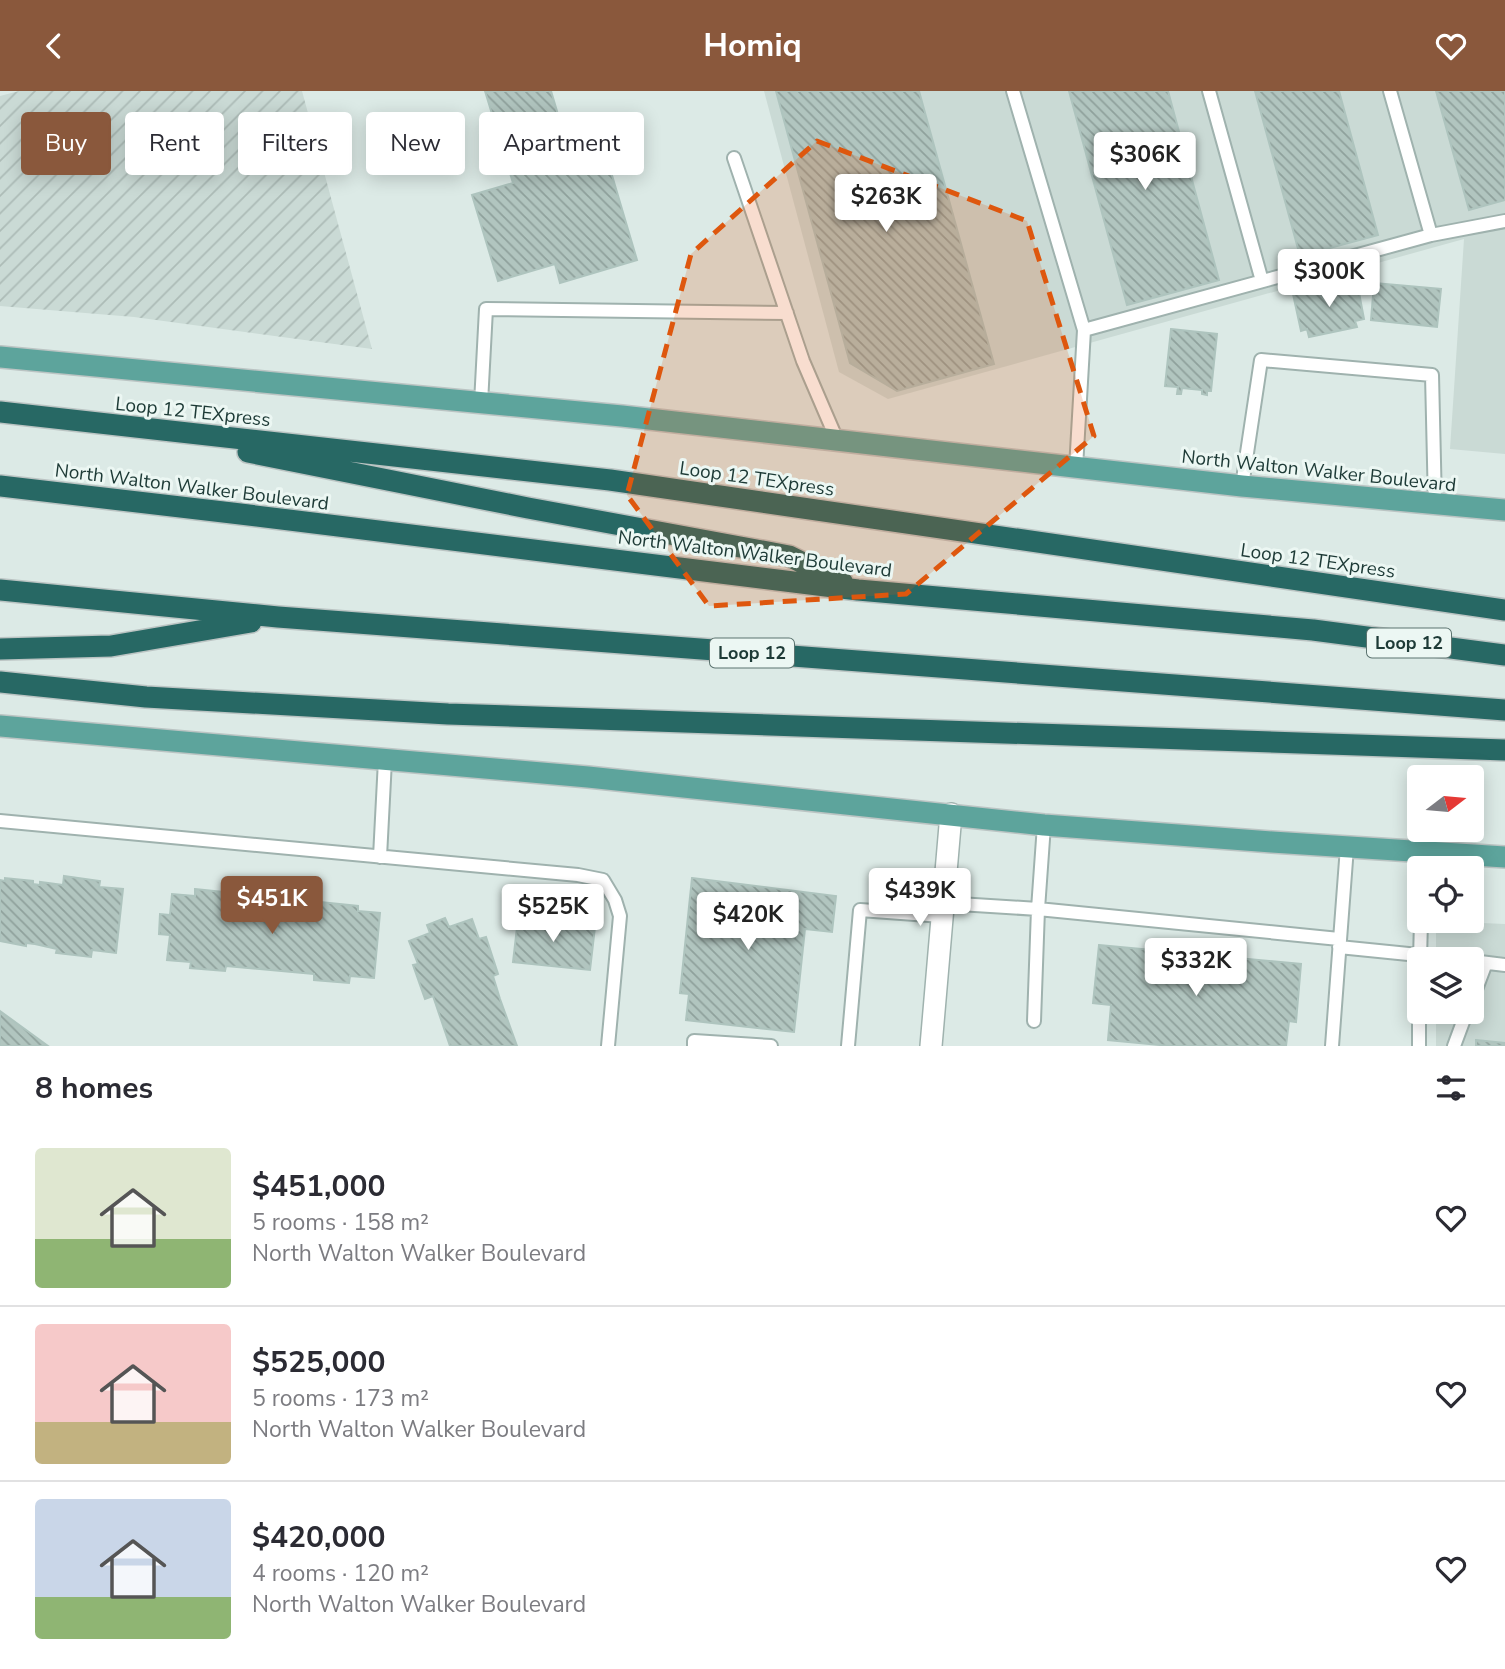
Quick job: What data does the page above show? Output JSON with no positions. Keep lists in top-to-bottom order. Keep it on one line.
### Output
{"streets":{"highway":["Loop 12 TEXpress","North Walton Walker Boulevard","Loop 12"]},"north":"right","page":{"header":"Homiq","chip":["Buy","Rent","Filters","New","Apartment"],"price":["$306K","$263K","$300K","$439K","$451K","$525K","$420K","$332K"],"heading":"8 homes","list":[{"name":"$451,000","note":"5 rooms · 158 m² · North Walton Walker Boulevard"},{"name":"$525,000","note":"5 rooms · 173 m² · North Walton Walker Boulevard"},{"name":"$420,000","note":"4 rooms · 120 m² · North Walton Walker Boulevard"}]}}
